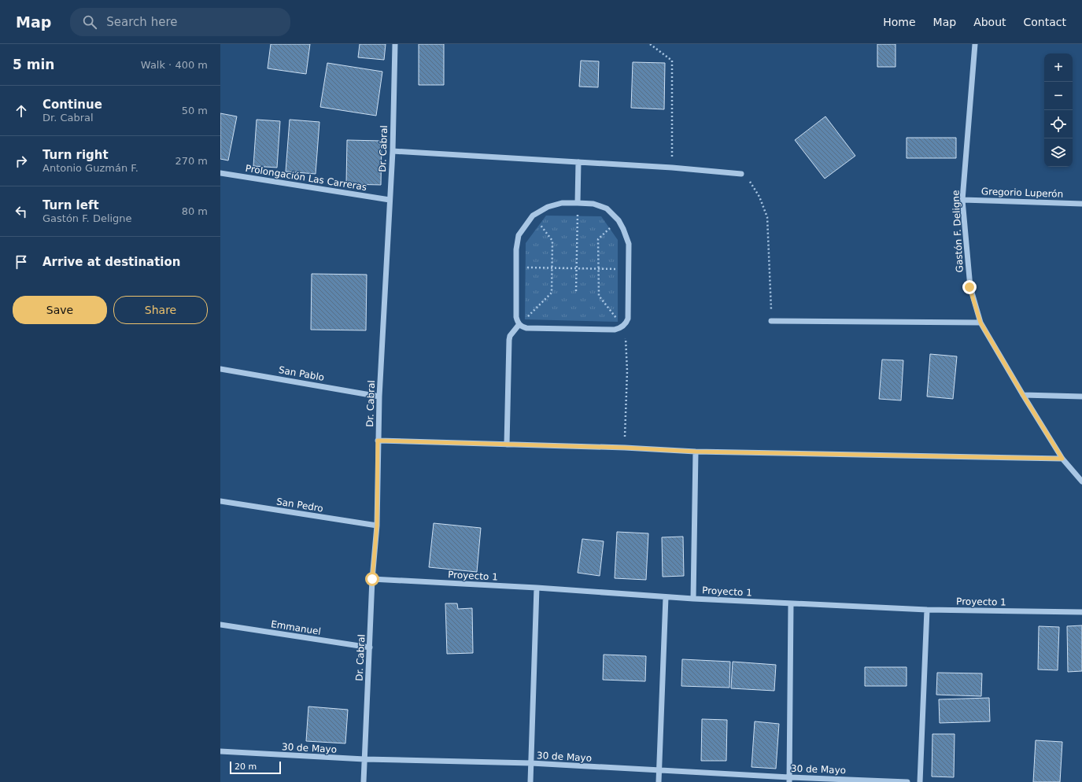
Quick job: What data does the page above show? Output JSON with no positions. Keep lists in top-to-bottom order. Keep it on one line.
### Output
{"streets":{"street":["Dr. Cabral","Prolongación Las Carreras","Gregorio Luperón","Gastón F. Deligne","San Pablo","San Pedro","Proyecto 1","Emmanuel","30 de Mayo"]},"crossings":[["Dr. Cabral","Prolongación Las Carreras"],["Dr. Cabral","San Pablo"],["Dr. Cabral","San Pedro"],["Dr. Cabral","Proyecto 1"],["Dr. Cabral","Emmanuel"],["Dr. Cabral","30 de Mayo"],["Gregorio Luperón","Gastón F. Deligne"]],"scale_bar":"20 m","page":{"header":"Map","search":"Search here","nav":["Home","Map","About","Contact"],"heading":["5 min","Walk · 400 m"],"map_buttons":["+","−"],"list":[["Continue","Dr. Cabral","50 m"],["Turn right","Antonio Guzmán F.","270 m"],["Turn left","Gastón F. Deligne","80 m"],"Arrive at destination"],"buttons":["Save","Share"],"scale":"20 m"}}
